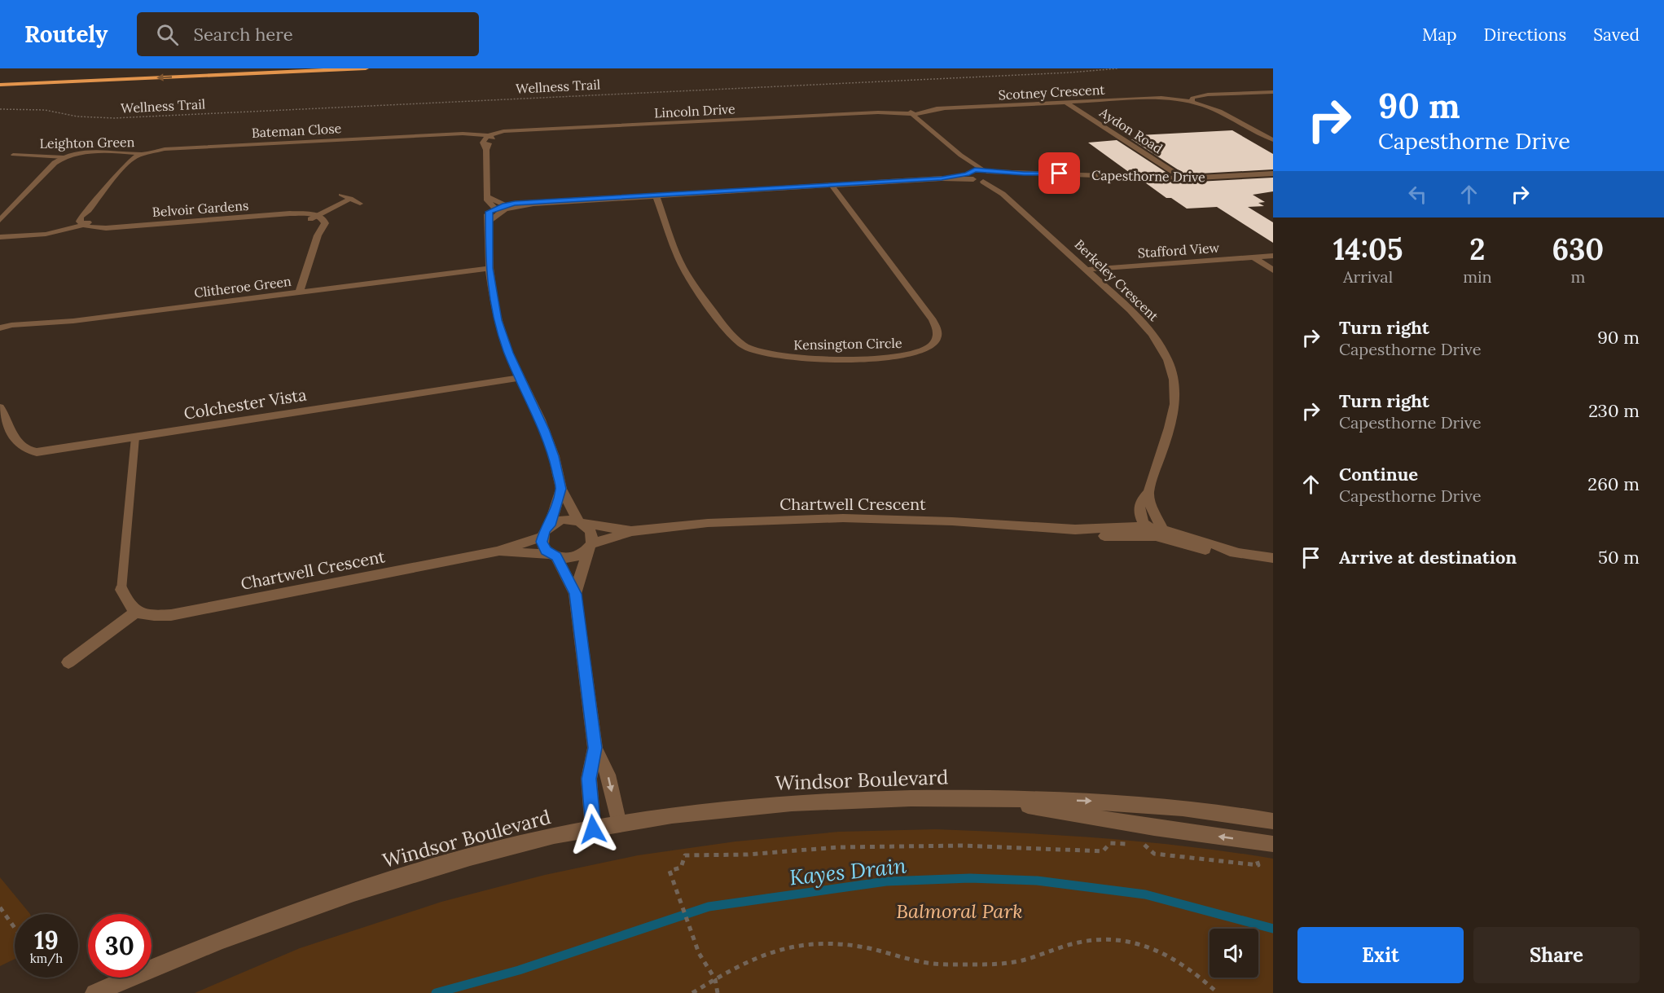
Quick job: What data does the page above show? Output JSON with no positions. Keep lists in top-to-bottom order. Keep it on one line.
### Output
{"streets":{"street":["Scotney Crescent","Lincoln Drive","Bateman Close","Aydon Road","Leighton Green","Capesthorne Drive","Belvoir Gardens","Stafford View","Berkeley Crescent","Clitheroe Green","Kensington Circle","Colchester Vista","Chartwell Crescent","Windsor Boulevard"],"path":["Wellness Trail"]},"crossings":[["Scotney Crescent","Lincoln Drive"],["Scotney Crescent","Aydon Road"],["Lincoln Drive","Bateman Close"],["Bateman Close","Leighton Green"],["Aydon Road","Capesthorne Drive"],["Leighton Green","Belvoir Gardens"],["Capesthorne Drive","Berkeley Crescent"],["Stafford View","Berkeley Crescent"],["Berkeley Crescent","Chartwell Crescent"]],"water":["Kayes Drain"],"parks":["Balmoral Park"],"page":{"header":"Routely","search":"Search here","nav":["Map","Directions","Saved"],"turn":["90 m","Capesthorne Drive"],"eta":["14:05","Arrival","2","min","630","m"],"list":[{"name":"Turn right","note":"Capesthorne Drive","value":"90 m"},{"name":"Turn right","note":"Capesthorne Drive","value":"230 m"},{"name":"Continue","note":"Capesthorne Drive","value":"260 m"},{"name":"Arrive at destination","value":"50 m"}],"speed":"19 km/h","limit":"30","buttons":["Exit","Share"]}}
